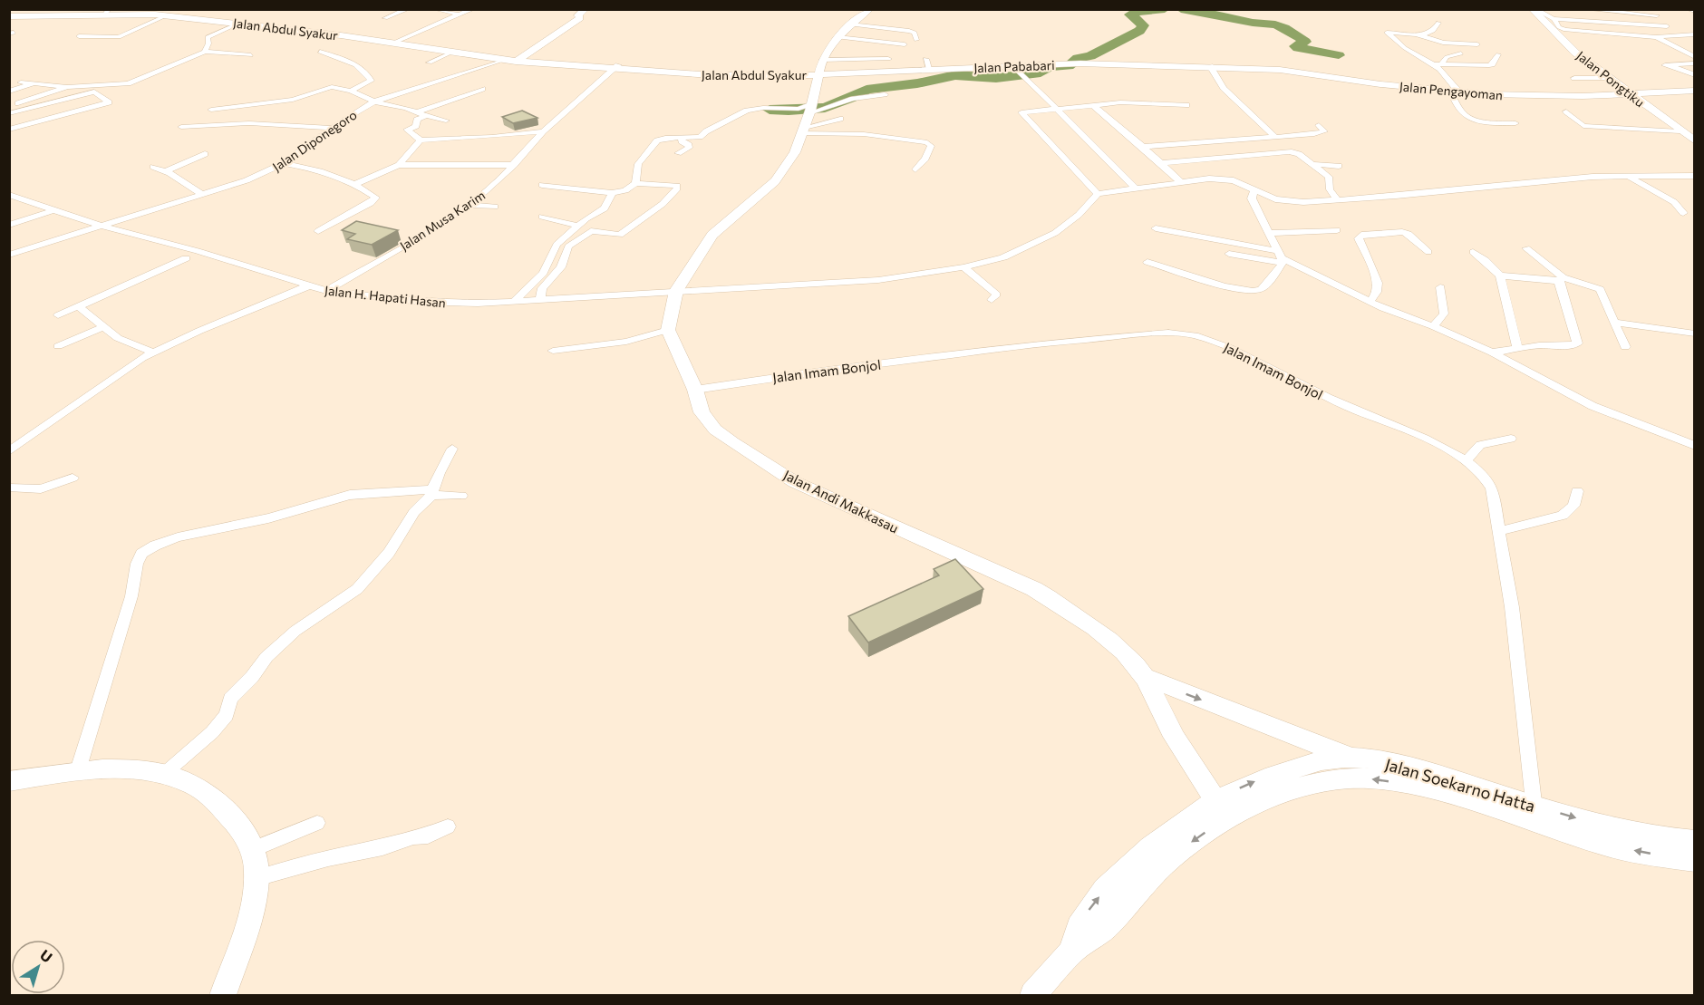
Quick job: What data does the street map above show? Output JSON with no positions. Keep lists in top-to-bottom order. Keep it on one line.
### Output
{"streets":{"street":["Jalan Abdul Syakur","Jalan Pababari","Jalan Pongtiku","Jalan Pengayoman","Jalan Diponegoro","Jalan Musa Karim","Jalan H. Hapati Hasan","Jalan Imam Bonjol","Jalan Andi Makkasau","Jalan Soekarno Hatta"]},"crossings":[["Jalan Abdul Syakur","Jalan Pababari"],["Jalan Abdul Syakur","Jalan Diponegoro"],["Jalan Abdul Syakur","Jalan Musa Karim"],["Jalan Pababari","Jalan Pengayoman"],["Jalan Pongtiku","Jalan Pengayoman"],["Jalan Diponegoro","Jalan H. Hapati Hasan"],["Jalan Musa Karim","Jalan H. Hapati Hasan"],["Jalan Imam Bonjol","Jalan Andi Makkasau"],["Jalan Imam Bonjol","Jalan Soekarno Hatta"]],"north":"top right"}
